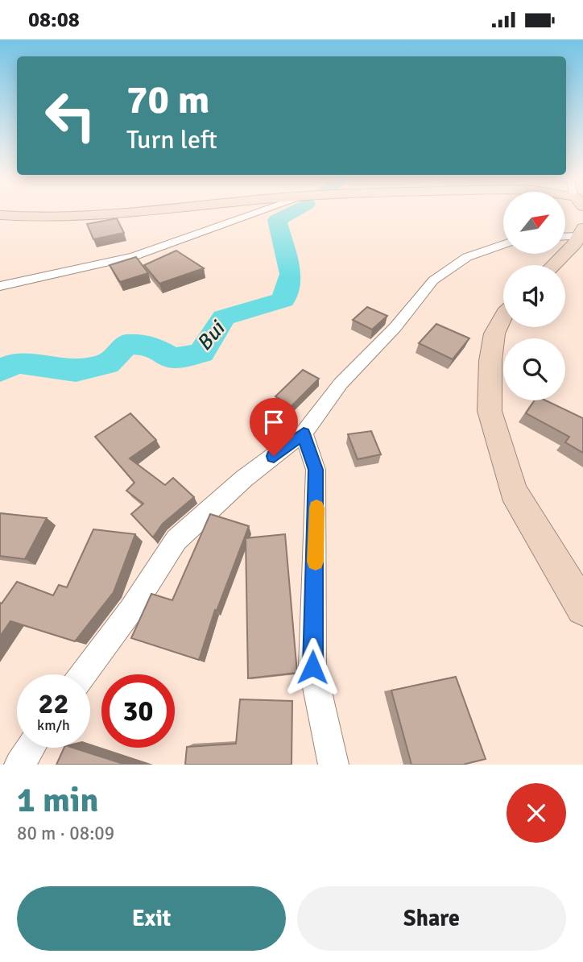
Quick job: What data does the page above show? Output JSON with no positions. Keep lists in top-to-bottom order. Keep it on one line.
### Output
{"water":["Bui"],"north":"top right","page":{"status":"08:08","turn":["70 m","Turn left"],"speed":"22 km/h","limit":"30","heading":["1 min","80 m · 08:09"],"buttons":["Exit","Share"]}}
